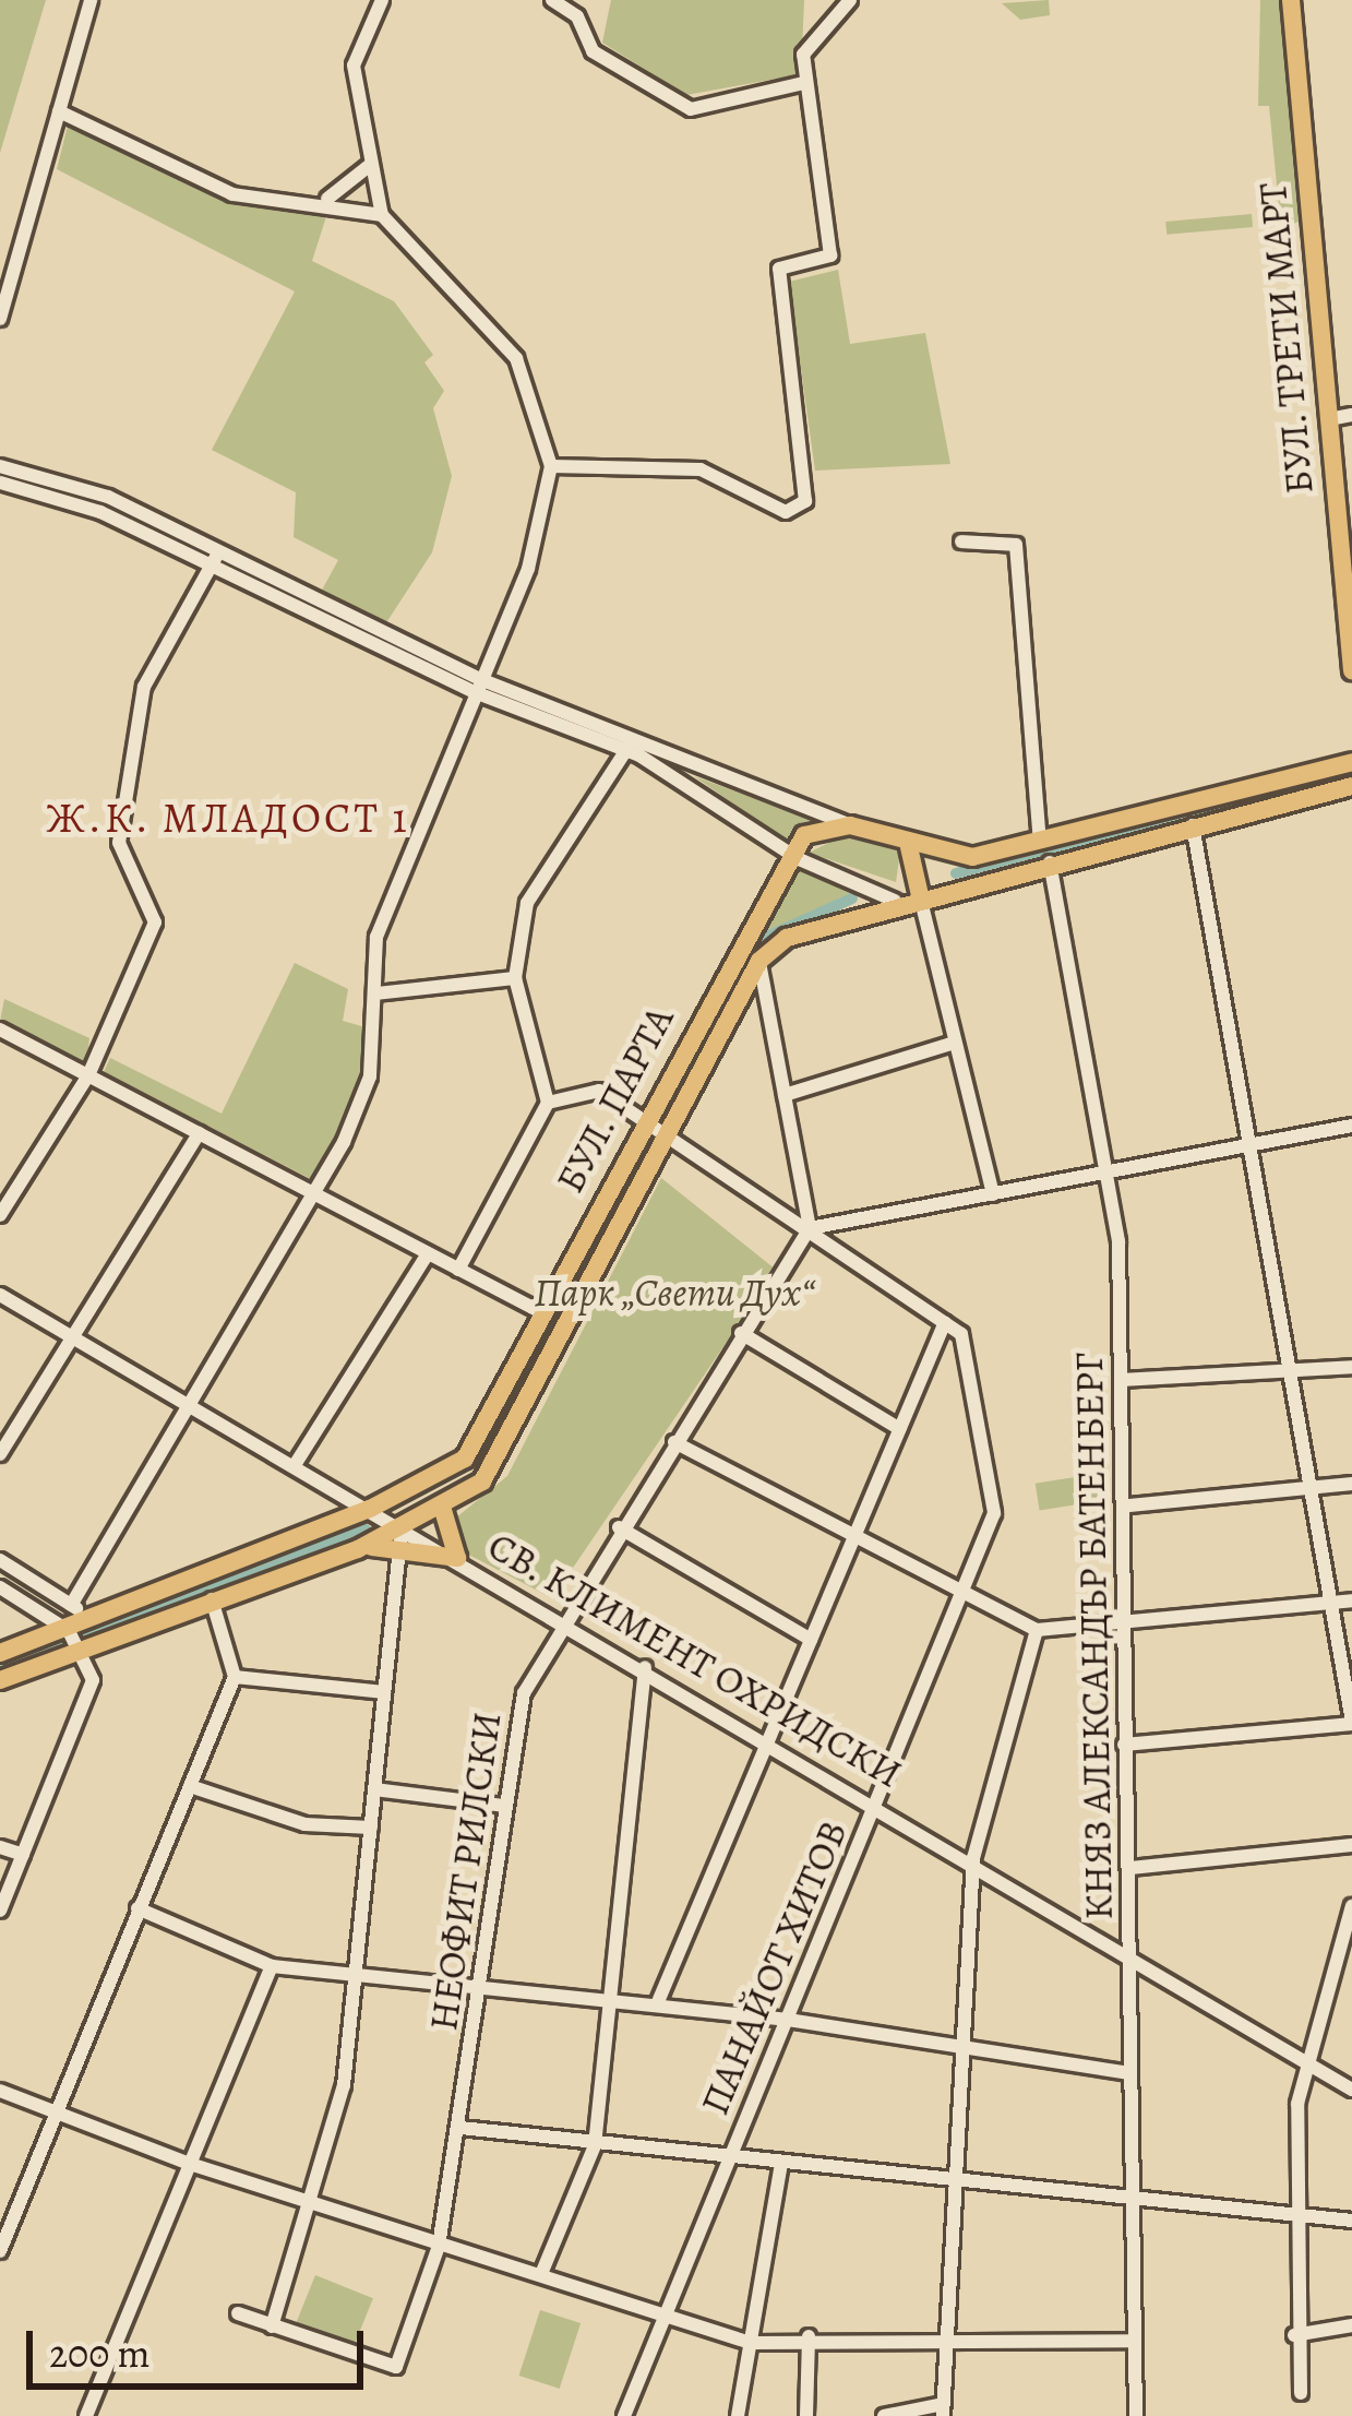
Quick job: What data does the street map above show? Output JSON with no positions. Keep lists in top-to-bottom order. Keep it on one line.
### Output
{"streets":{"main road":["БУЛ. ТРЕТИ МАРТ","БУЛ. ПАРТА"],"street":["КНЯЗ АЛЕКСАНДЪР БАТЕНБЕРГ","СВ. КЛИМЕНТ ОХРИДСКИ","НЕОФИТ РИЛСКИ","ПАНАЙОТ ХИТОВ"]},"crossings":[["БУЛ. ПАРТА","КНЯЗ АЛЕКСАНДЪР БАТЕНБЕРГ"],["КНЯЗ АЛЕКСАНДЪР БАТЕНБЕРГ","СВ. КЛИМЕНТ ОХРИДСКИ"],["СВ. КЛИМЕНТ ОХРИДСКИ","НЕОФИТ РИЛСКИ"],["СВ. КЛИМЕНТ ОХРИДСКИ","ПАНАЙОТ ХИТОВ"]],"districts":["Ж.К. МЛАДОСТ 1"],"parks":["Парк „Свети Дух“"],"scale_bar":"200 m"}
